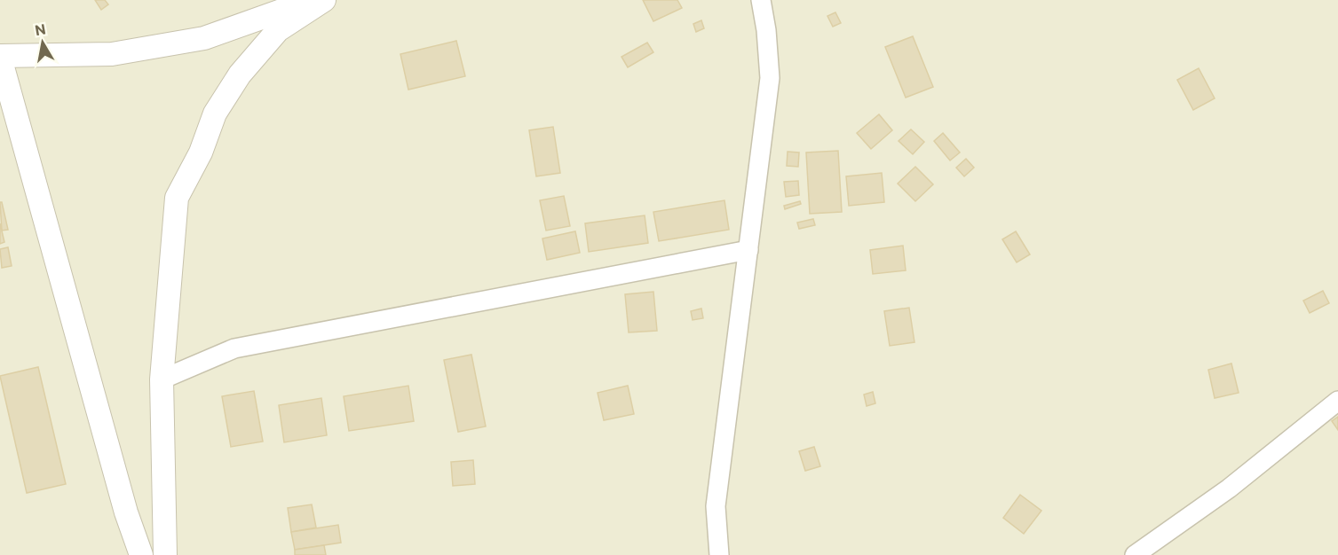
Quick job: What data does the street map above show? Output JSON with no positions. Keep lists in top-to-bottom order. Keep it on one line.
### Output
{"north":"top"}
